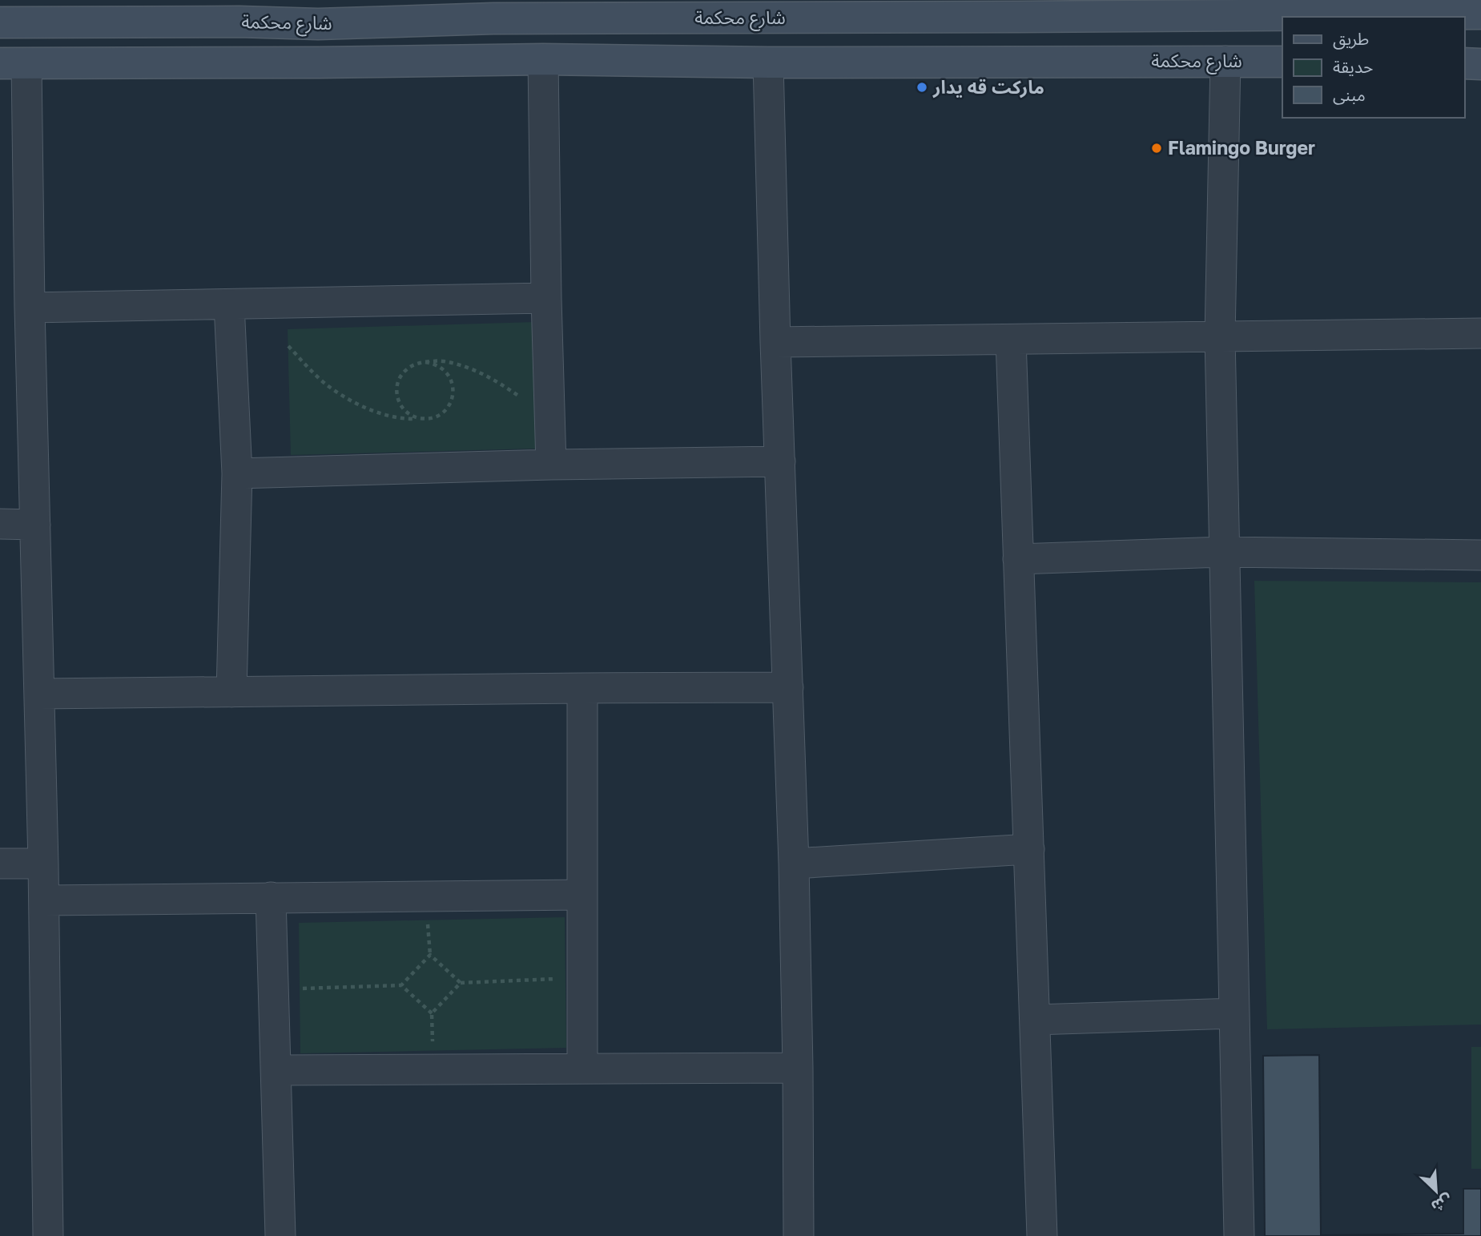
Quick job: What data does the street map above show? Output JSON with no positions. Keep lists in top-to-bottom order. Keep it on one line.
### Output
{"streets":{"main road":["شارع محكمة"]},"places":["ماركت قه يدار","Flamingo Burger"],"legend":["طريق","حديقة","مبنى"],"north":"bottom right"}
